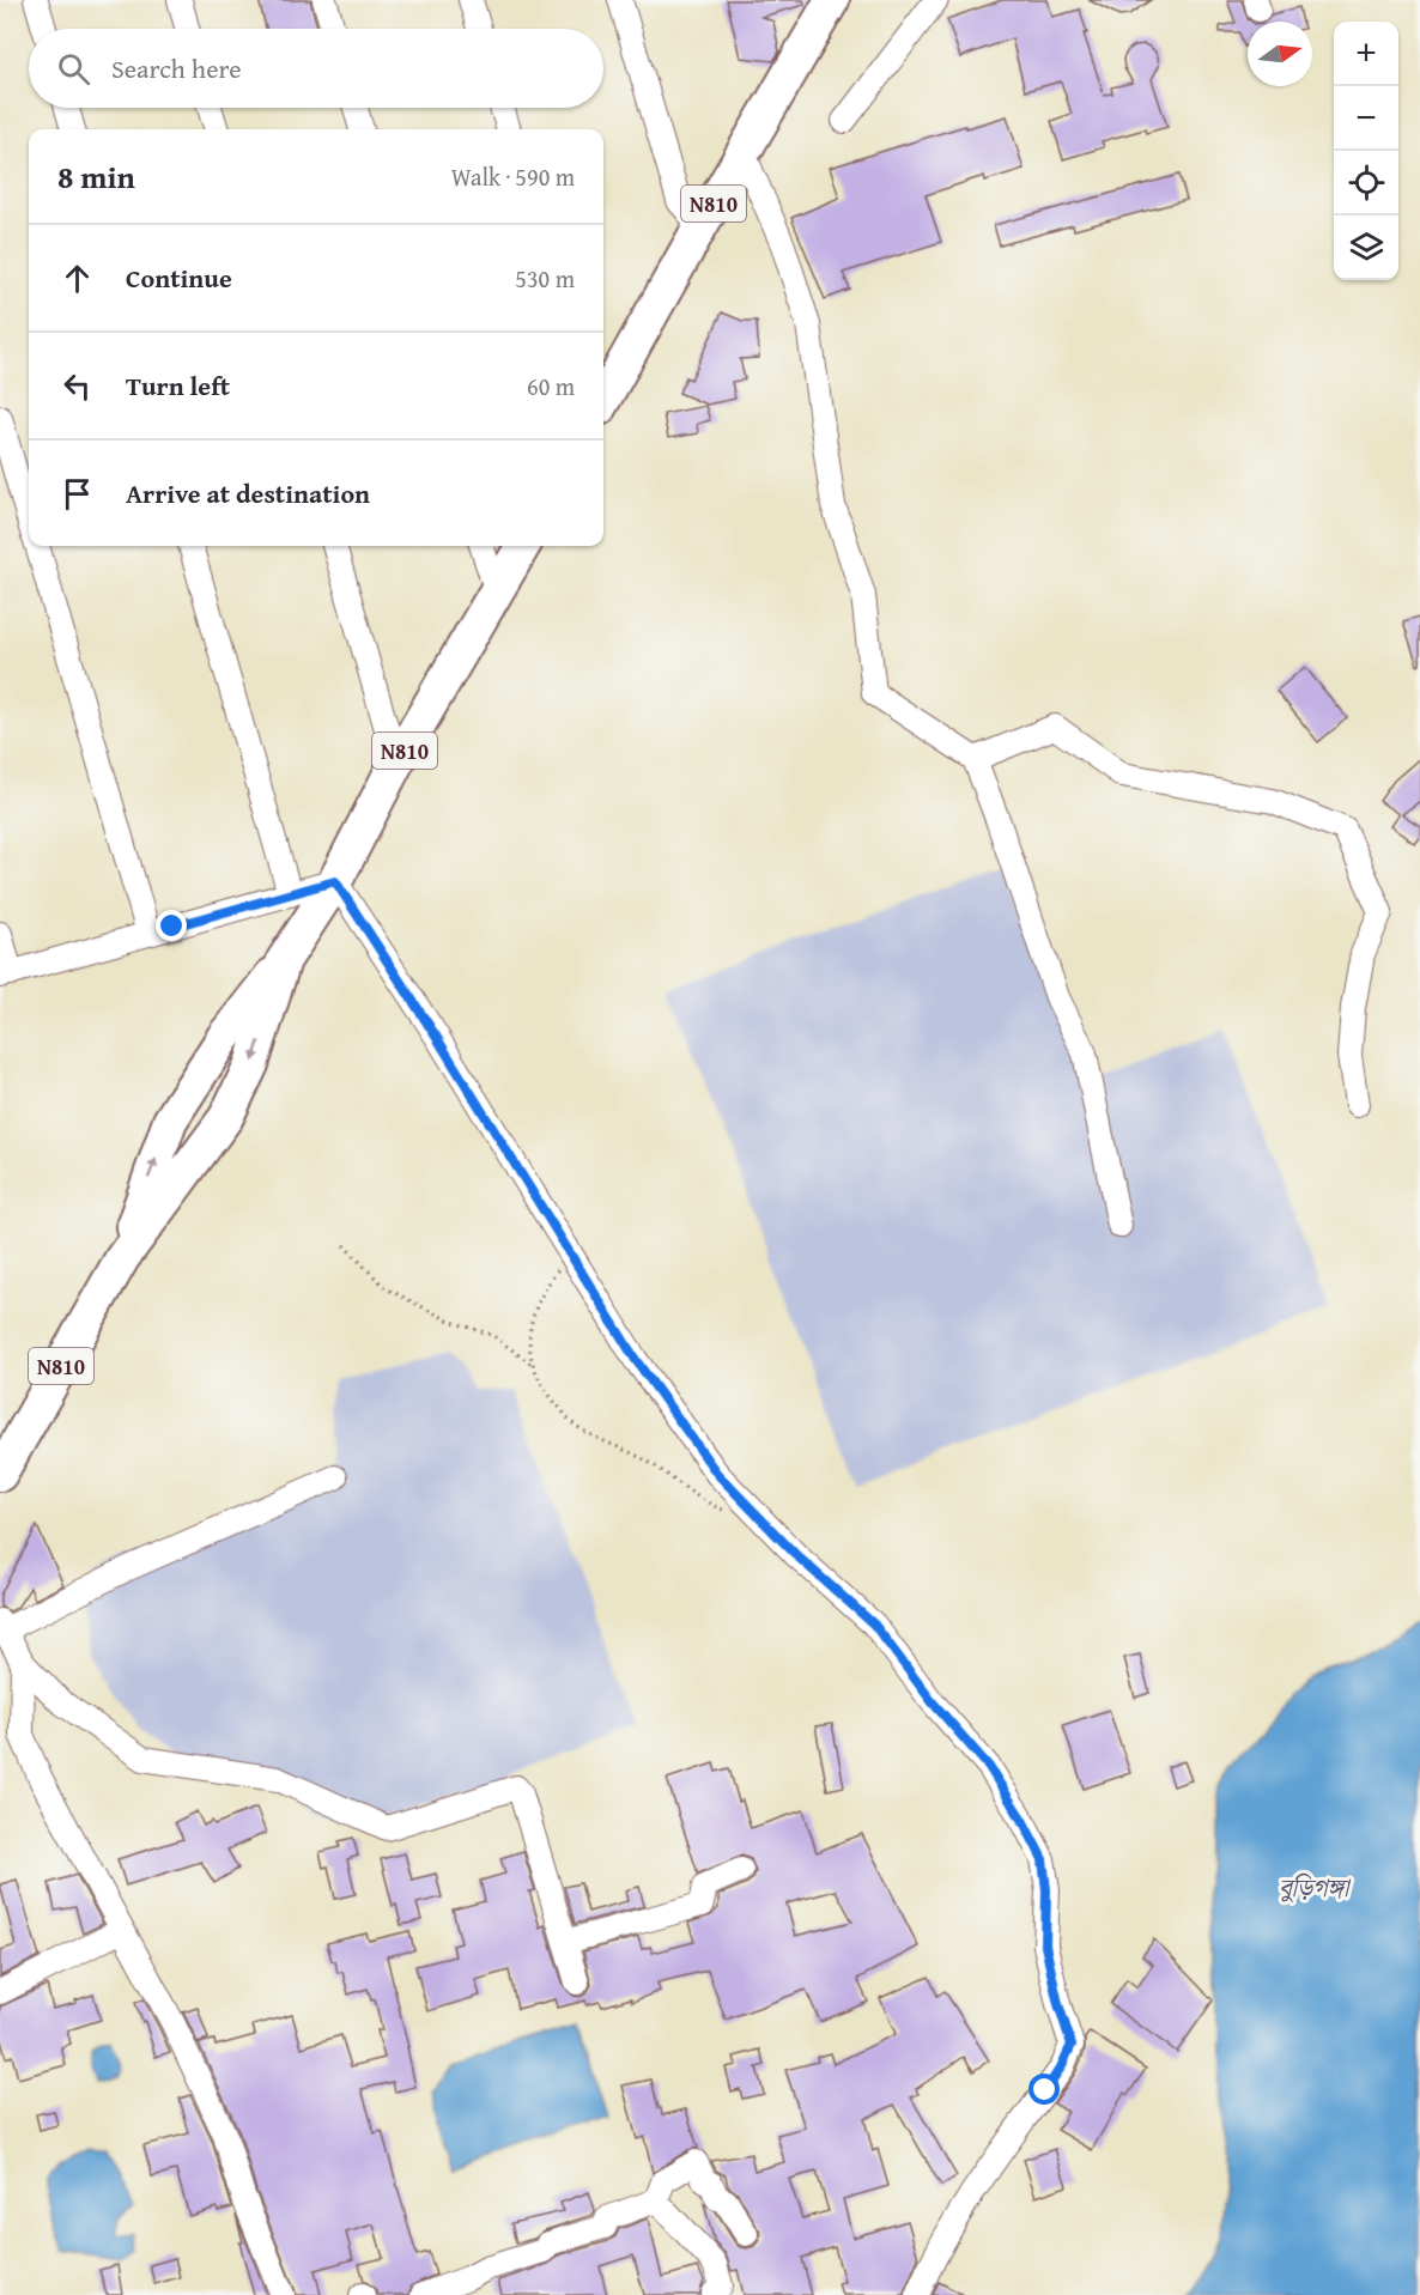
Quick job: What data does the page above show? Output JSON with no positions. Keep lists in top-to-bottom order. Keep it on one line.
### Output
{"streets":{"highway":["N810"]},"water":["বুড়িগঙ্গা"],"north":"right","page":{"map_buttons":["+","−"],"search":"Search here","heading":["8 min","Walk · 590 m"],"list":[["Continue","530 m"],["Turn left","60 m"],"Arrive at destination"]}}
